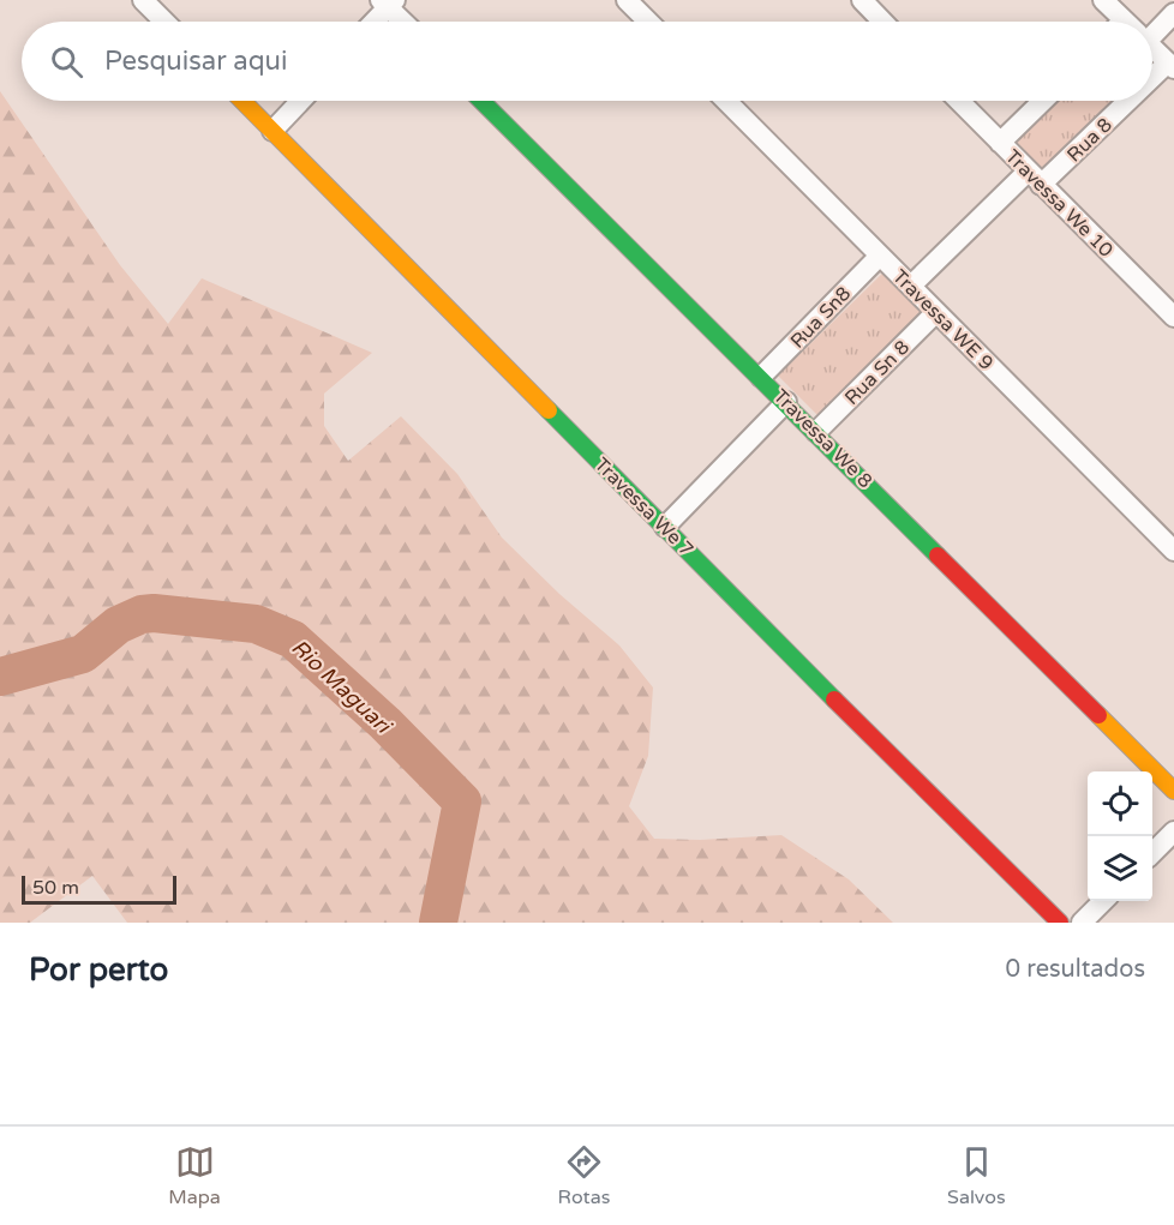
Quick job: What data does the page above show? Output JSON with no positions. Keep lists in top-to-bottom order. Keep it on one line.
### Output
{"streets":{"street":["Rua 8","Travessa We 10","Rua Sn8","Travessa WE 9","Rua Sn 8","Travessa We 8","Travessa We 7"]},"crossings":[["Rua 8","Travessa We 10"],["Rua 8","Travessa WE 9"],["Rua Sn8","Travessa WE 9"],["Rua Sn8","Travessa We 8"],["Travessa WE 9","Rua Sn 8"],["Rua Sn 8","Travessa We 8"]],"water":["Rio Maguari"],"scale_bar":"50 m","page":{"search":"Pesquisar aqui","scale":"50 m","heading":["Por perto","0 resultados"],"nav":["Mapa","Rotas","Salvos"]}}
